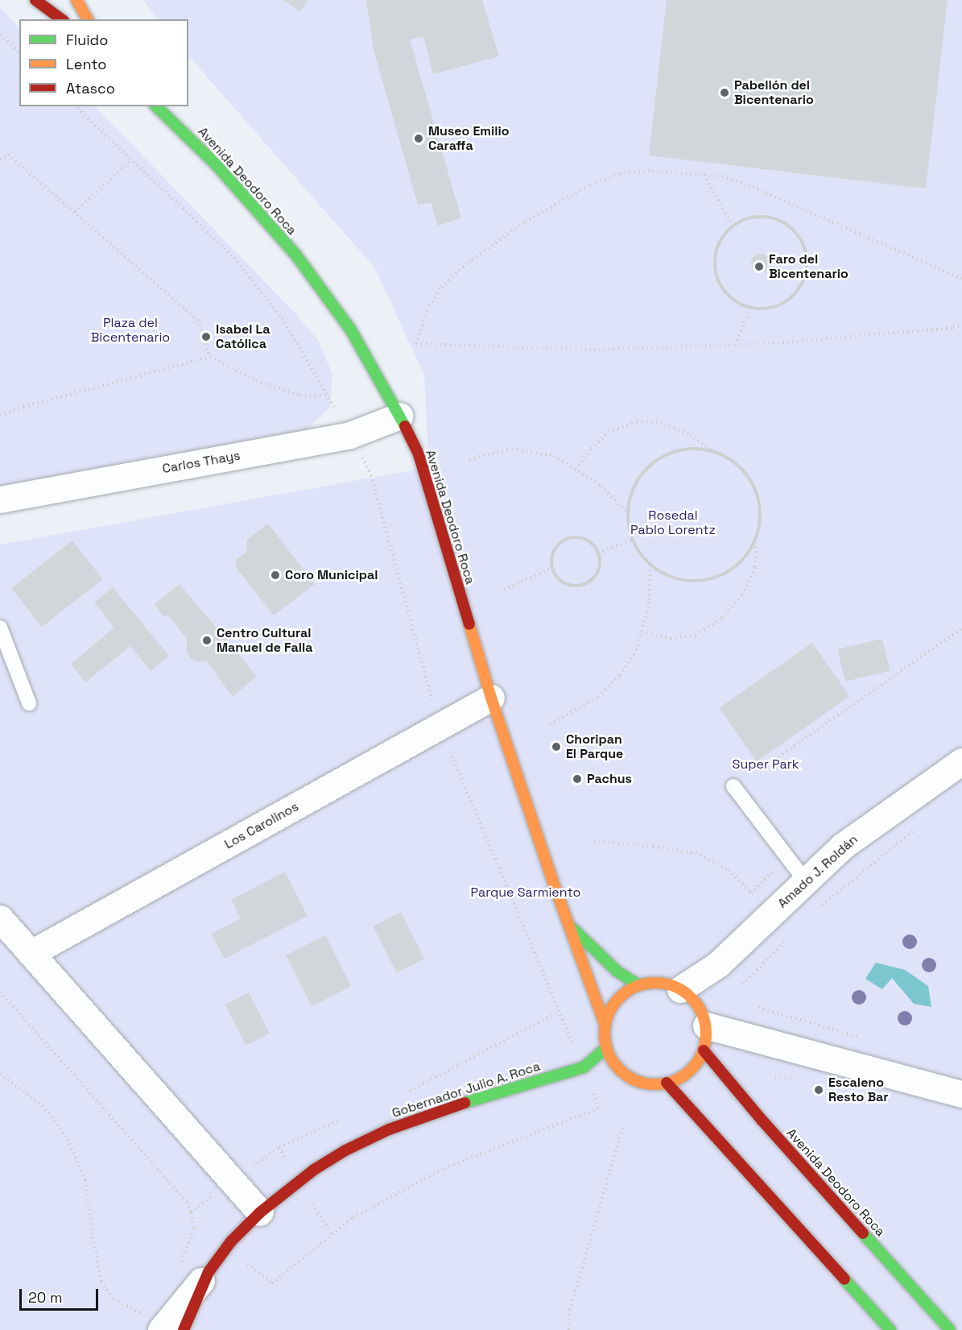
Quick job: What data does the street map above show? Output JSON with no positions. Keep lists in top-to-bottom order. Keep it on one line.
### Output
{"streets":{"main road":["Avenida Deodoro Roca","Gobernador Julio A. Roca"],"street":["Carlos Thays","Los Carolinos","Amado J. Roldán"]},"crossings":[["Avenida Deodoro Roca","Carlos Thays"],["Avenida Deodoro Roca","Los Carolinos"],["Avenida Deodoro Roca","Amado J. Roldán"],["Avenida Deodoro Roca","Gobernador Julio A. Roca"],["Amado J. Roldán","Gobernador Julio A. Roca"]],"parks":["Plaza del Bicentenario","Rosedal Pablo Lorentz","Super Park","Parque Sarmiento"],"places":["Pabellón del Bicentenario","Museo Emilio Caraffa","Faro del Bicentenario","Isabel La Católica","Coro Municipal","Centro Cultural Manuel de Falla","Choripan El Parque","Pachus","Escaleno Resto Bar"],"legend":["Fluido","Lento","Atasco"],"scale_bar":"20 m"}
